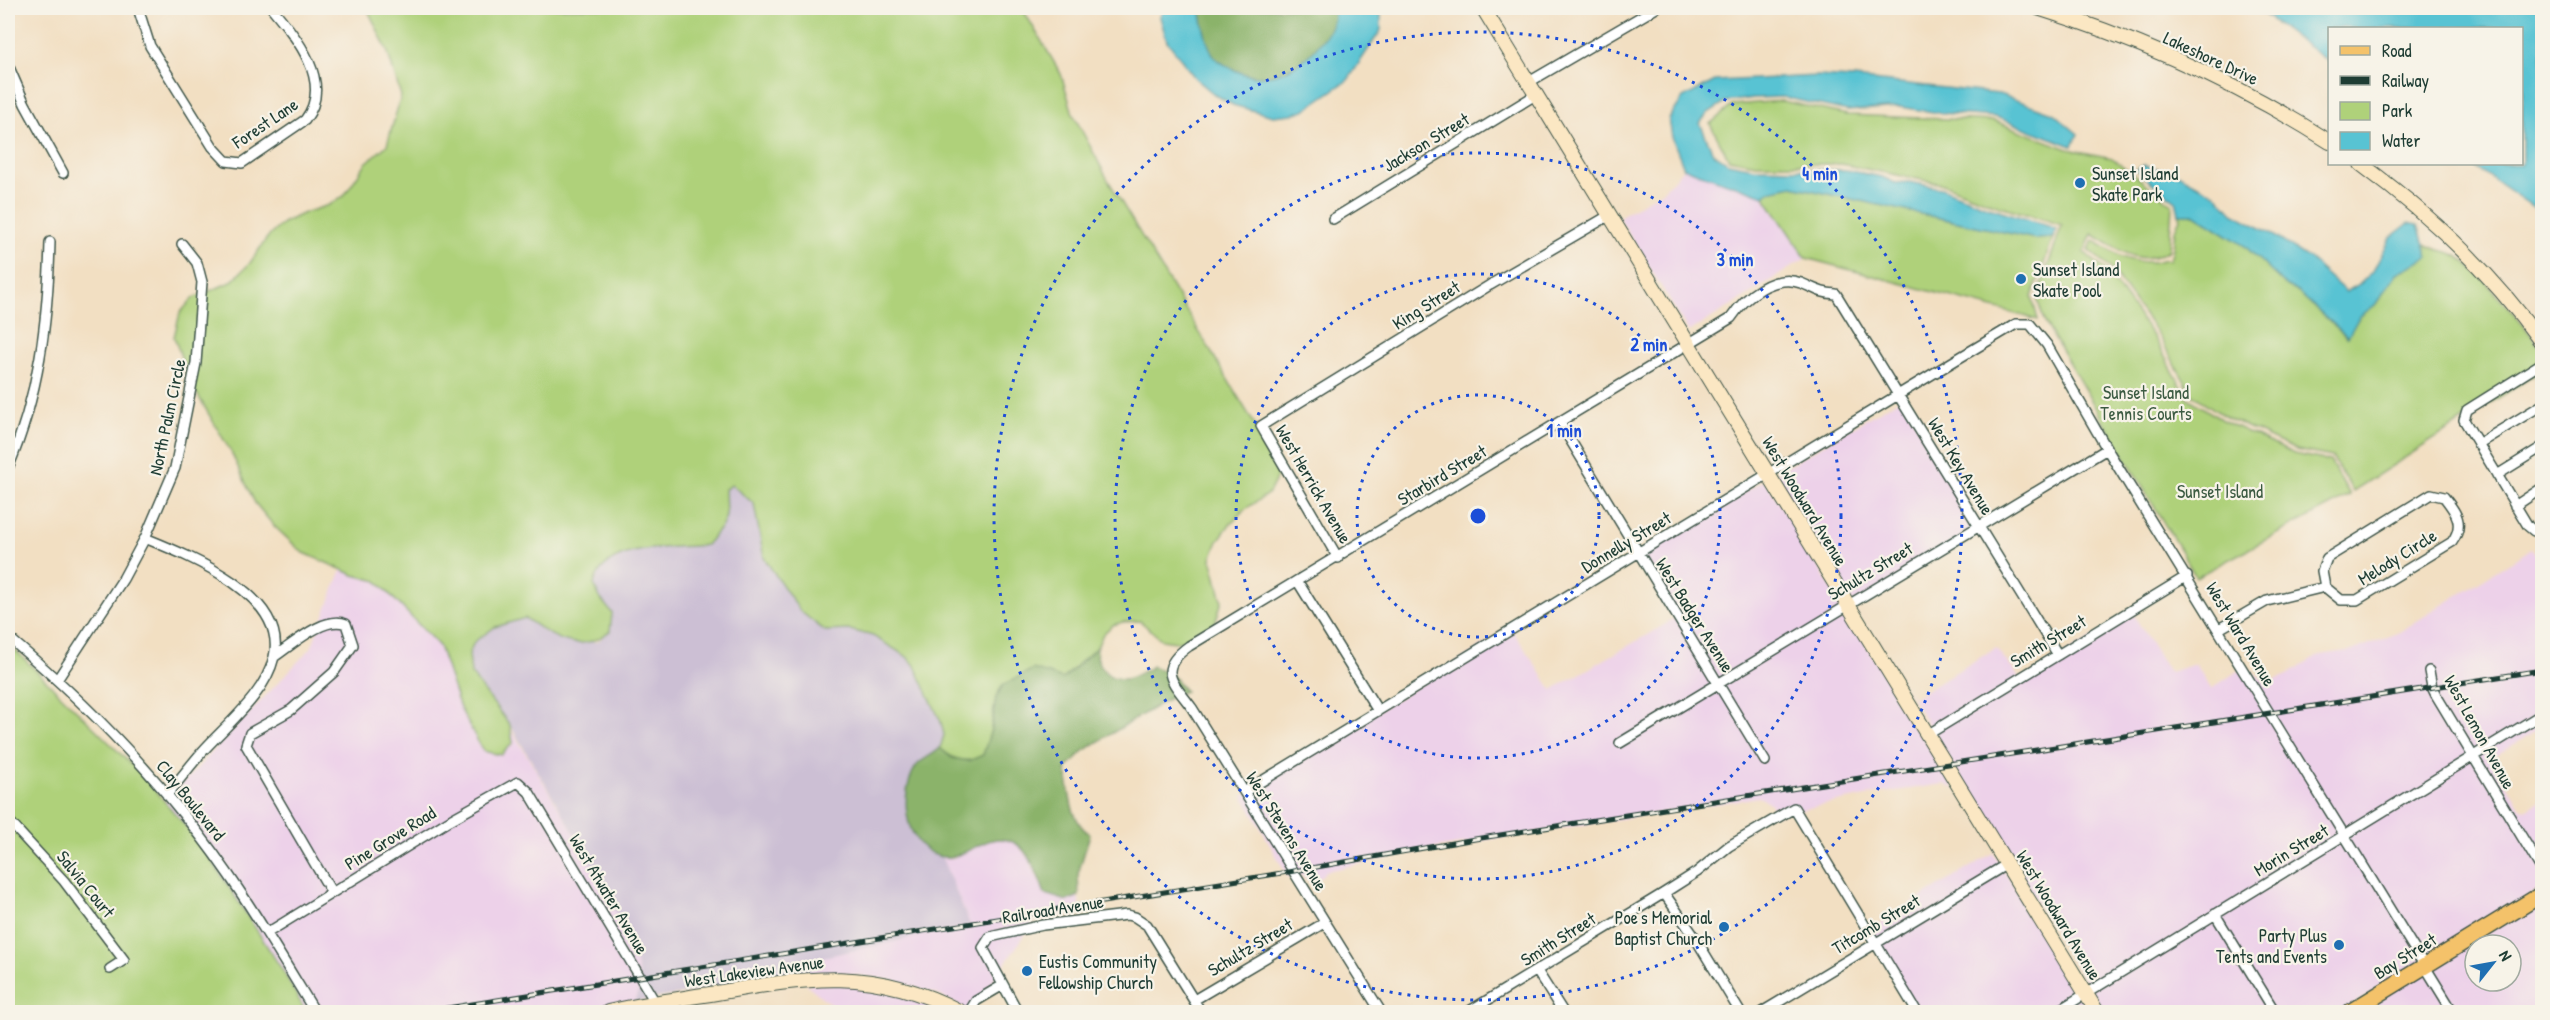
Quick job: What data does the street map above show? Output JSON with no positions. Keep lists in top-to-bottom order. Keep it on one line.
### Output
{"streets":{"main road":["Bay Street"],"street":["Lakeshore Drive","Forest Lane","Jackson Street","King Street","North Palm Circle","West Key Avenue","Starbird Street","West Herrick Avenue","West Woodward Avenue","Donnelly Street","Melody Circle","Schultz Street","West Badger Avenue","West Ward Avenue","Smith Street","West Lemon Avenue","Clay Boulevard","West Stevens Avenue","Pine Grove Road","Morin Street","Salvia Court","West Atwater Avenue","Railroad Avenue","Titcomb Street","West Lakeview Avenue"]},"crossings":[["Jackson Street","West Woodward Avenue"],["King Street","West Herrick Avenue"],["King Street","West Woodward Avenue"],["North Palm Circle","Clay Boulevard"],["West Key Avenue","Starbird Street"],["West Key Avenue","Donnelly Street"],["West Key Avenue","Schultz Street"],["West Key Avenue","Smith Street"],["Starbird Street","West Herrick Avenue"],["Starbird Street","West Woodward Avenue"],["Starbird Street","West Badger Avenue"],["Starbird Street","West Stevens Avenue"],["West Woodward Avenue","Donnelly Street"],["West Woodward Avenue","Schultz Street"],["West Woodward Avenue","Smith Street"],["West Woodward Avenue","Morin Street"],["West Woodward Avenue","Titcomb Street"],["Donnelly Street","West Badger Avenue"],["Donnelly Street","West Ward Avenue"],["Donnelly Street","West Stevens Avenue"],["Schultz Street","West Badger Avenue"],["Schultz Street","West Ward Avenue"],["Schultz Street","West Stevens Avenue"],["Schultz Street","Railroad Avenue"],["West Ward Avenue","Smith Street"],["West Ward Avenue","Morin Street"],["West Ward Avenue","Bay Street"],["Smith Street","Titcomb Street"],["West Lemon Avenue","Morin Street"],["Clay Boulevard","Pine Grove Road"],["Pine Grove Road","West Atwater Avenue"],["West Atwater Avenue","West Lakeview Avenue"]],"parks":["Sunset Island Tennis Courts","Sunset Island"],"places":["Sunset Island Skate Park","Sunset Island Skate Pool","Poe's Memorial Baptist Church","Party Plus Tents and Events","Eustis Community Fellowship Church"],"legend":["Road","Railway","Park","Water"],"north":"top right","rings":["4 min","3 min","2 min","1 min"]}
